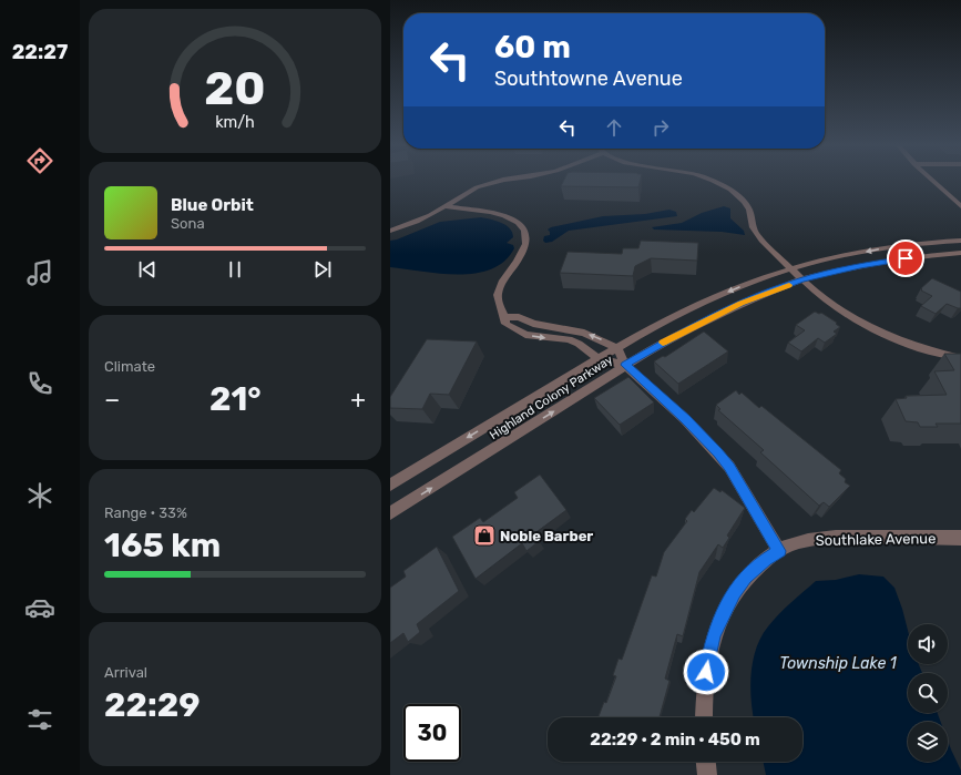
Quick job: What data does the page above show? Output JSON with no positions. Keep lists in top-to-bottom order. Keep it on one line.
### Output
{"streets":{"street":["Highland Colony Parkway","Southlake Avenue"]},"water":["Township Lake 1"],"places":{"shop":["Noble Barber"]},"page":{"tabs":"22:27","turn":["60 m","Southtowne Avenue"],"song":["Blue Orbit","Sona"],"tile":["Climate",["Range · 33%","165 km"],["Arrival","22:29"]],"heat":["−","21°","+"],"limit":"30","trip":"22:29 · 2 min · 450 m","gauge":["20","km/h"]}}
